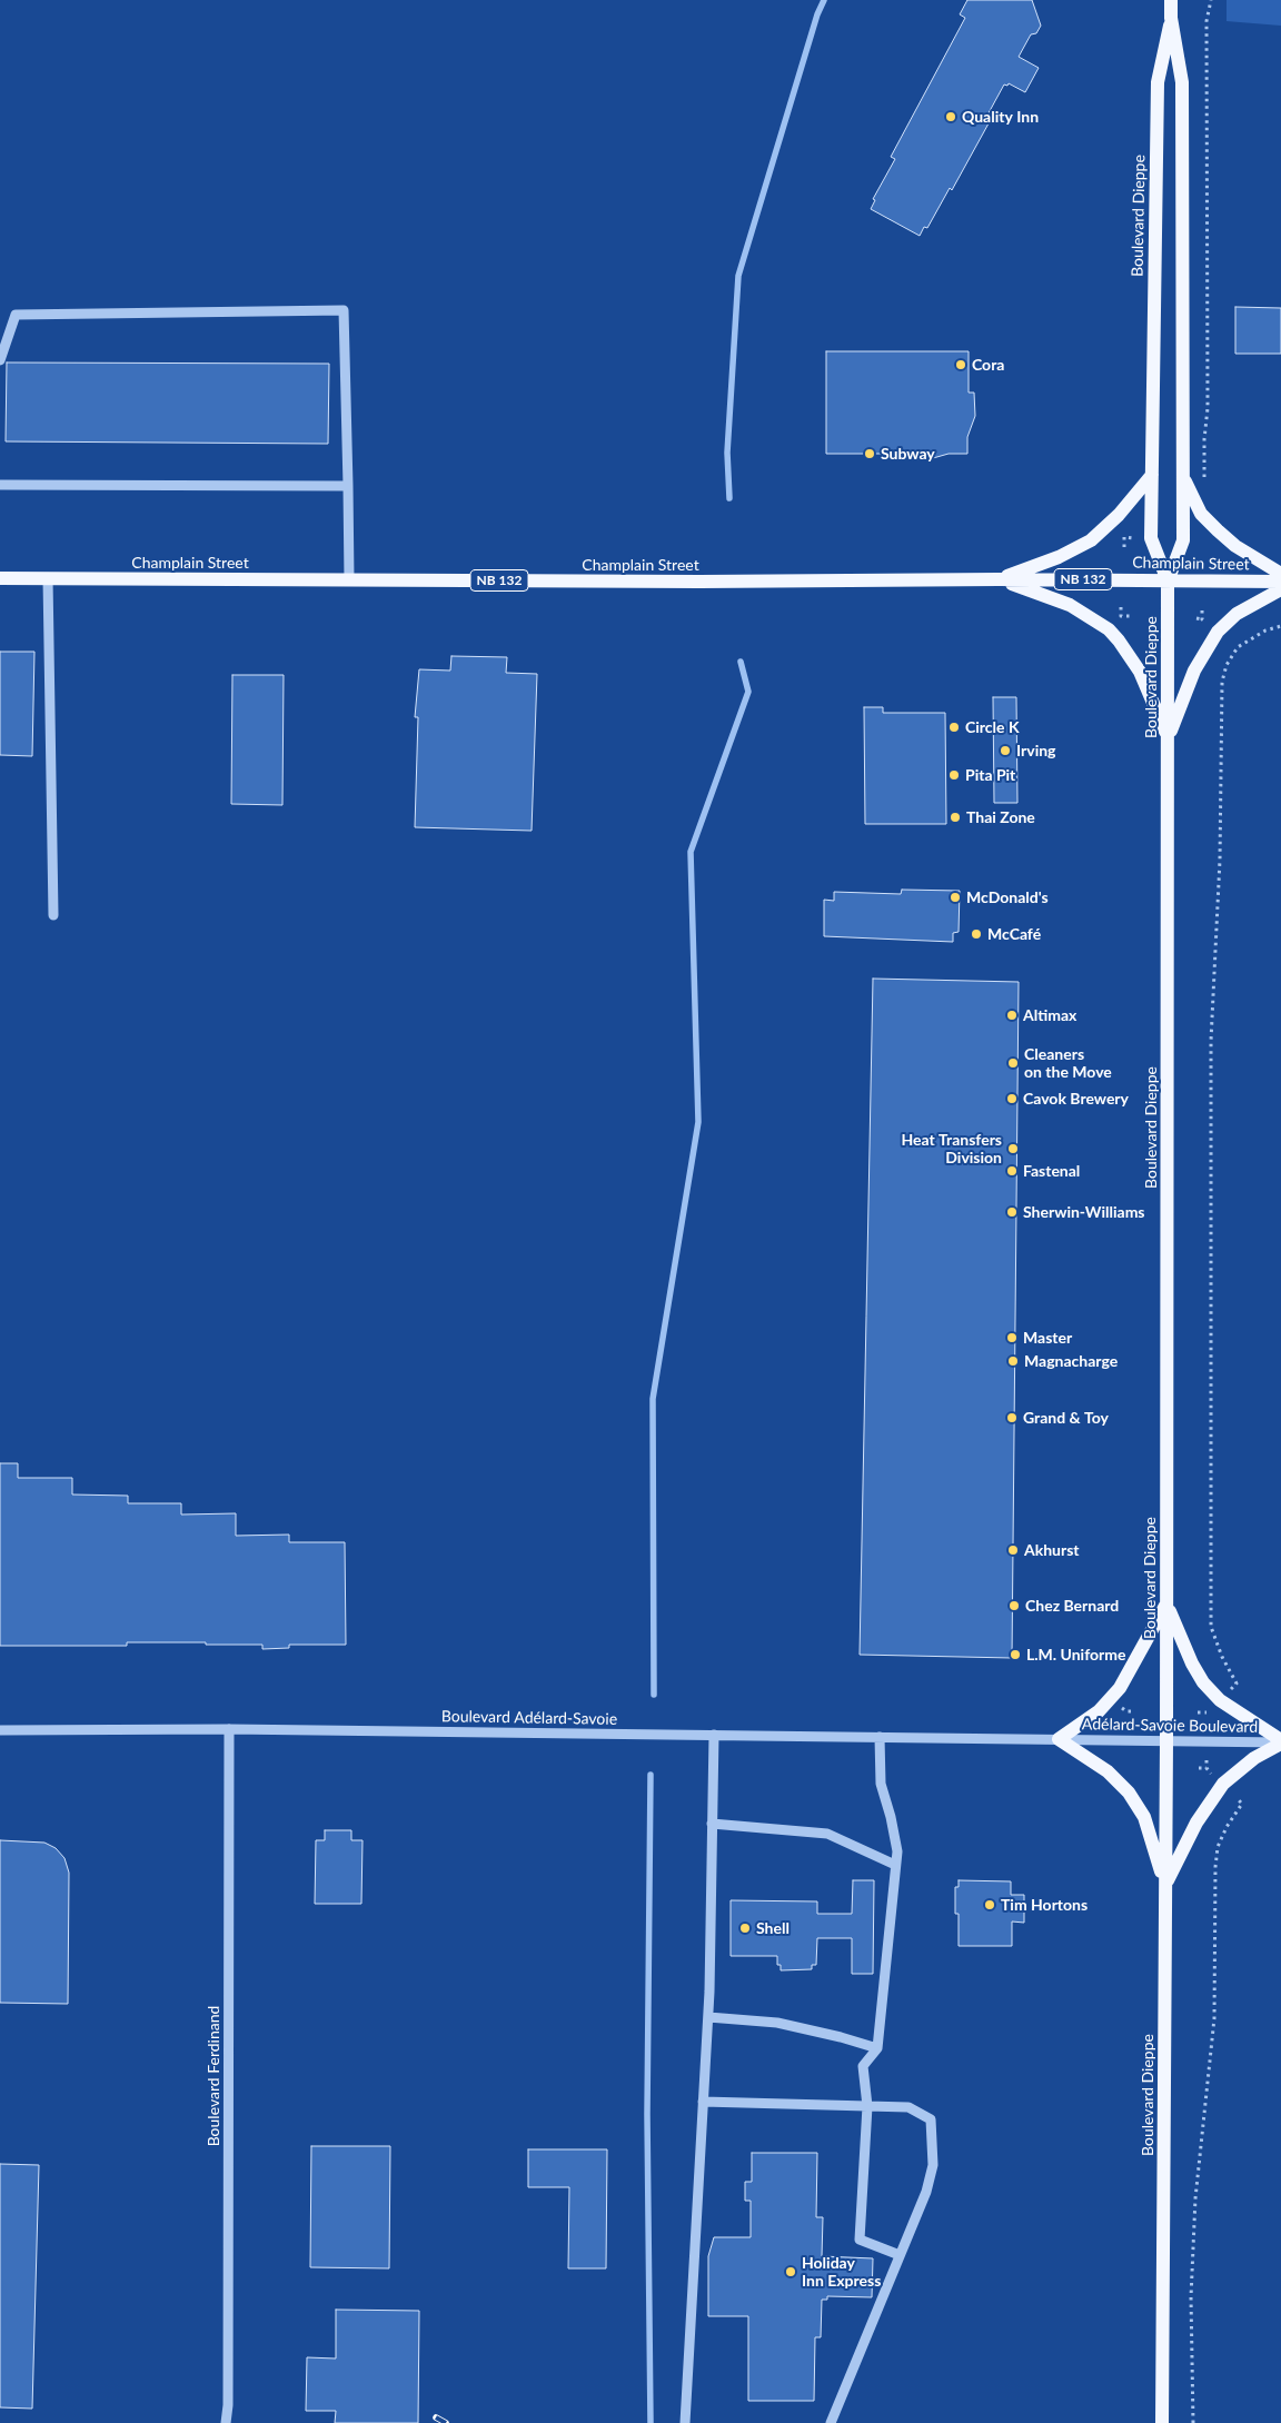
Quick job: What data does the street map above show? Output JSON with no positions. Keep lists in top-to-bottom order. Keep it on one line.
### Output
{"streets":{"main road":["Boulevard Dieppe","Champlain Street","NB 132"],"street":["Boulevard Adélard-Savoie","Adélard-Savoie Boulevard","Boulevard Ferdinand"]},"crossings":[["Boulevard Dieppe","Champlain Street"],["Boulevard Dieppe","Adélard-Savoie Boulevard"],["Boulevard Adélard-Savoie","Adélard-Savoie Boulevard"],["Boulevard Adélard-Savoie","Boulevard Ferdinand"]],"places":["Quality Inn","Cora","Subway","Circle K","Irving","Pita Pit","Thai Zone","McDonald's","McCafé","Altimax","Cleaners on the Move","Cavok Brewery","Heat Transfers Division","Fastenal","Sherwin-Williams","Master","Magnacharge","Grand & Toy","Akhurst","Chez Bernard","L.M. Uniforme","Tim Hortons","Shell","Holiday Inn Express"]}
